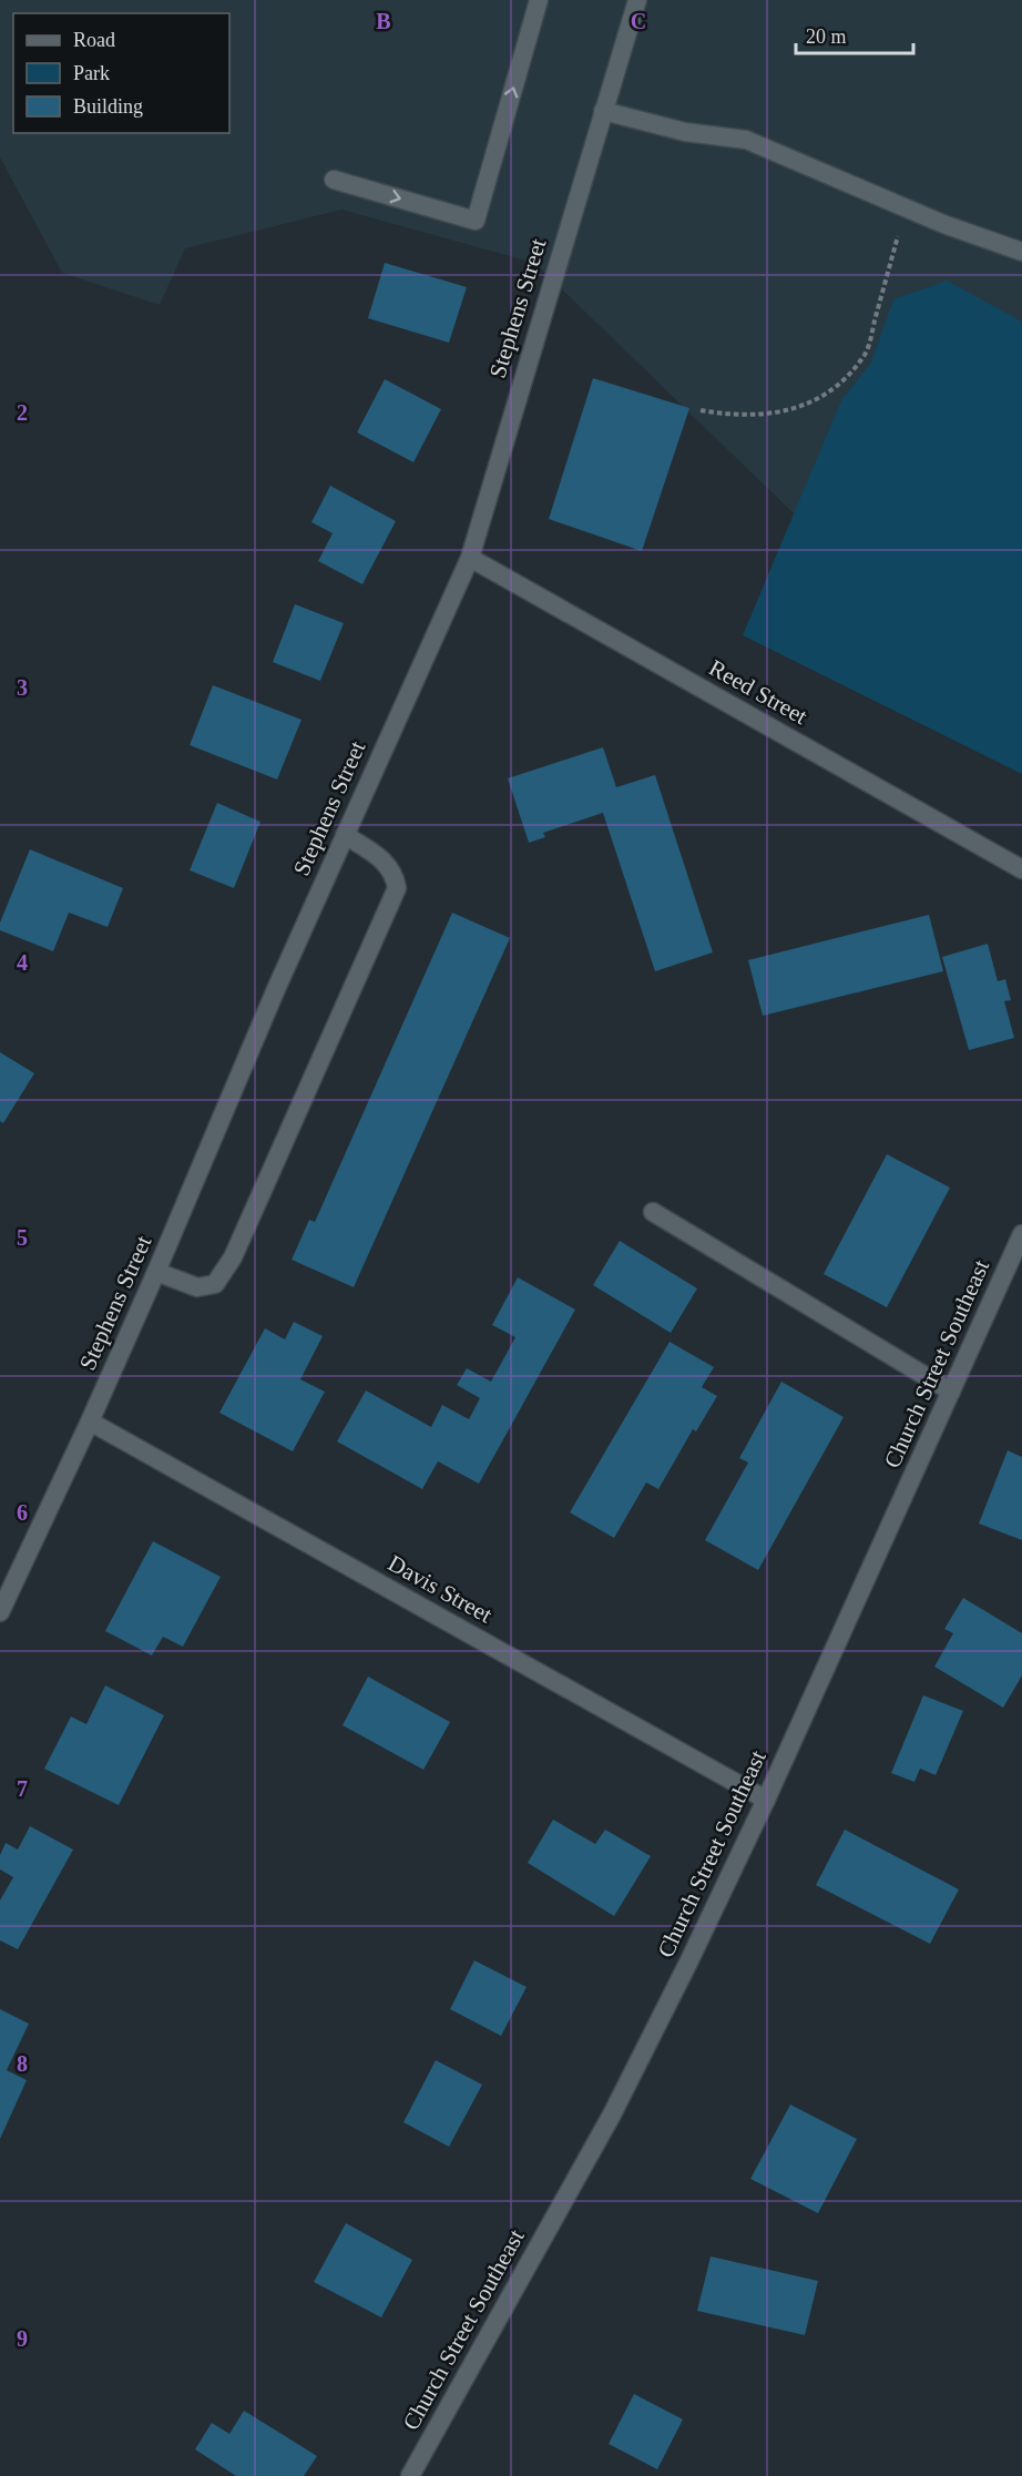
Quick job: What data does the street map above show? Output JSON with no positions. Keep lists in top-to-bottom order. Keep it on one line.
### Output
{"streets":{"street":["Stephens Street","Reed Street","Church Street Southeast","Davis Street"]},"crossings":[["Stephens Street","Reed Street"],["Stephens Street","Davis Street"],["Church Street Southeast","Davis Street"]],"legend":["Road","Park","Building"],"scale_bar":"20 m","grid":{"columns":["B","C"],"rows":["2","3","4","5","6","7","8","9"]}}
